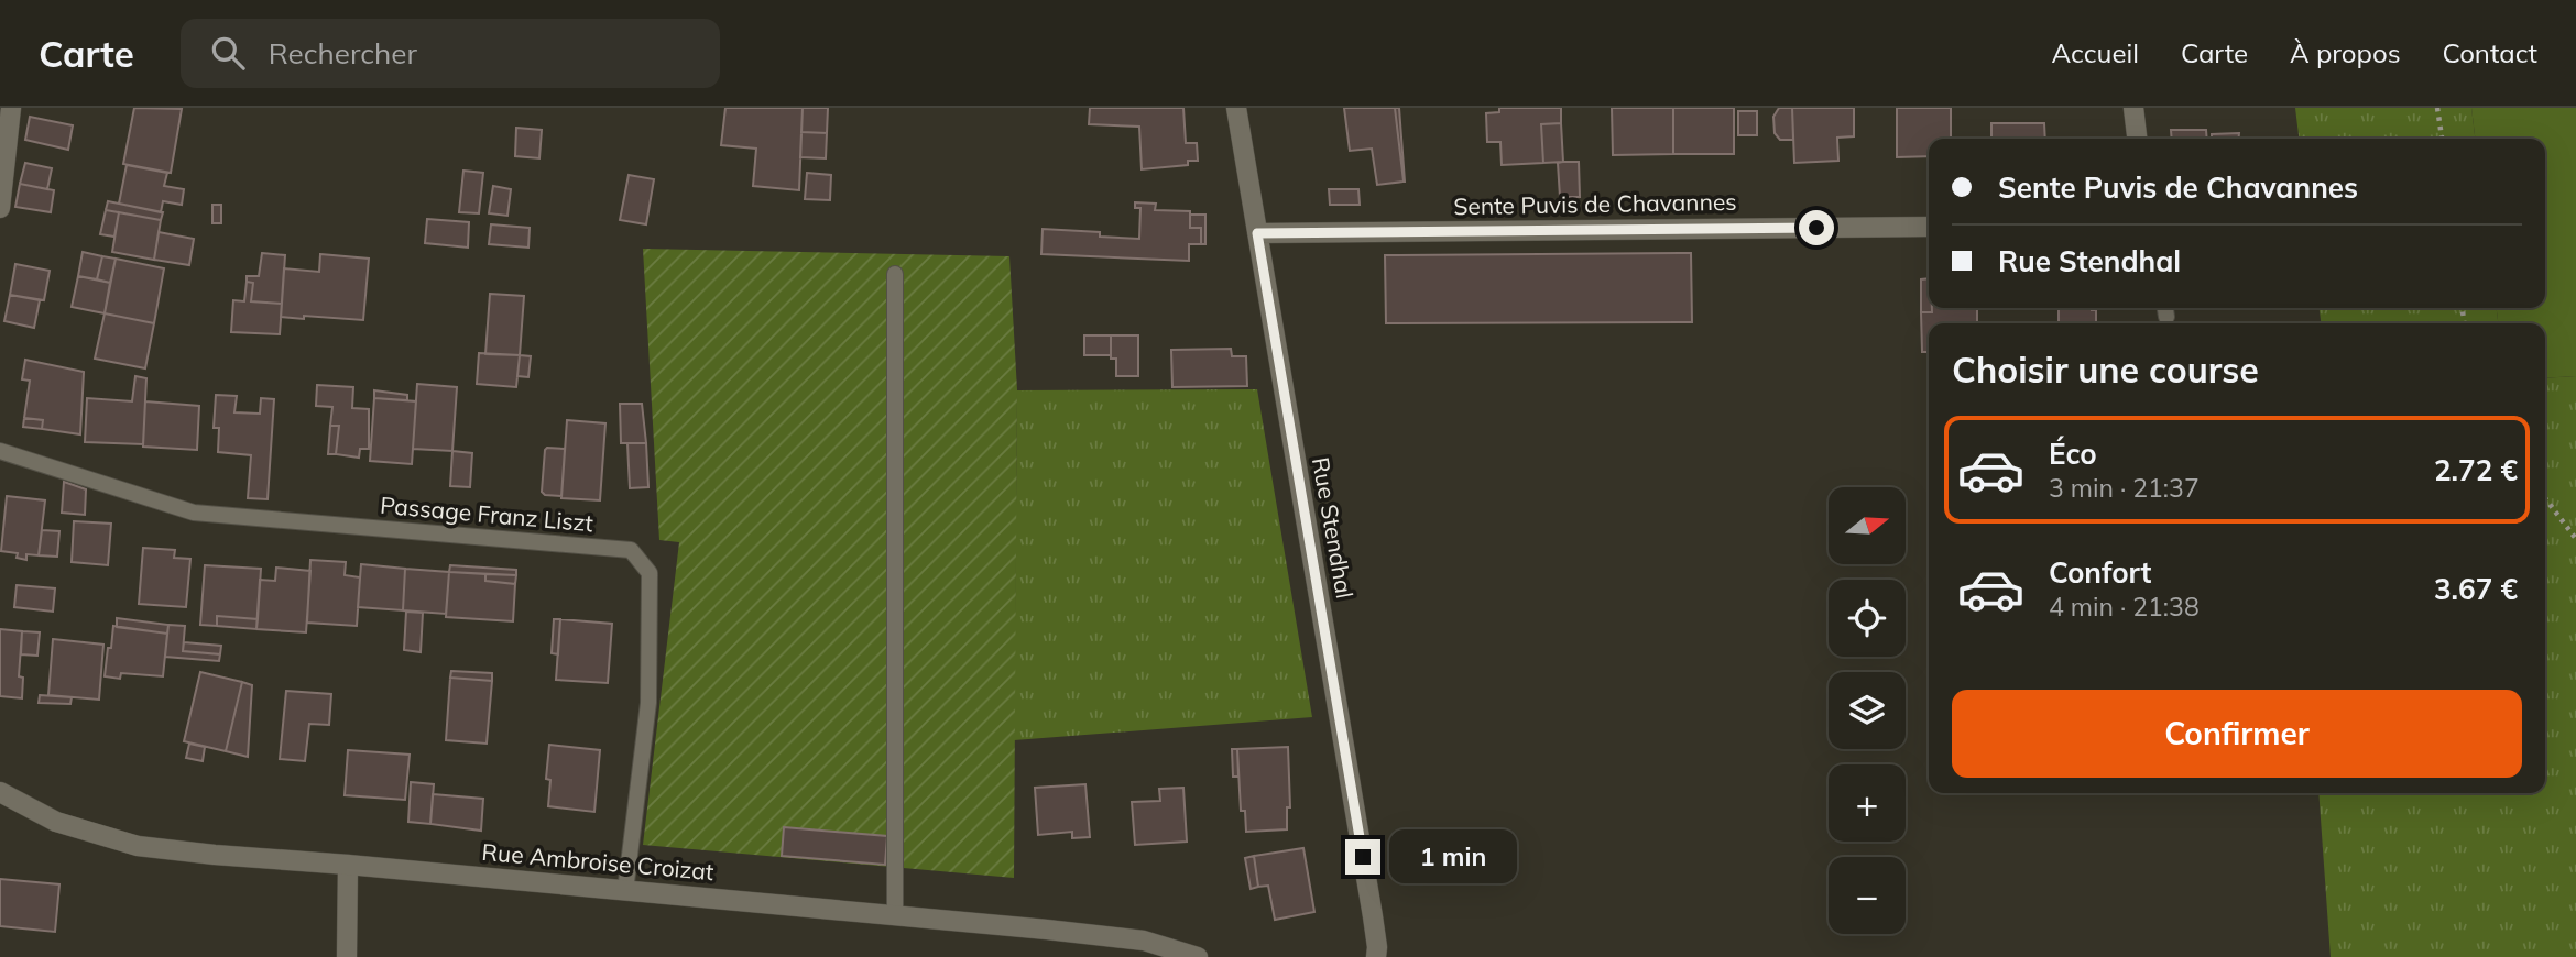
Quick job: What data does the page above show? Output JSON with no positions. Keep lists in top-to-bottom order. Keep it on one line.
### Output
{"streets":{"street":["Sente Puvis de Chavannes","Rue Stendhal","Rue Ambroise Croizat"],"lane":["Passage Franz Liszt"]},"crossings":[["Sente Puvis de Chavannes","Rue Stendhal"],["Passage Franz Liszt","Rue Ambroise Croizat"]],"north":"right","page":{"header":"Carte","search":"Rechercher","nav":["Accueil","Carte","À propos","Contact"],"banner":["Sente Puvis de Chavannes","Rue Stendhal"],"heading":"Choisir une course","list":[{"name":"Éco","note":"3 min · 21:37","value":"2.72 €"},{"name":"Confort","note":"4 min · 21:38","value":"3.67 €"}],"map_buttons":["+","−"],"buttons":"Confirmer","bubble":"1 min"}}
